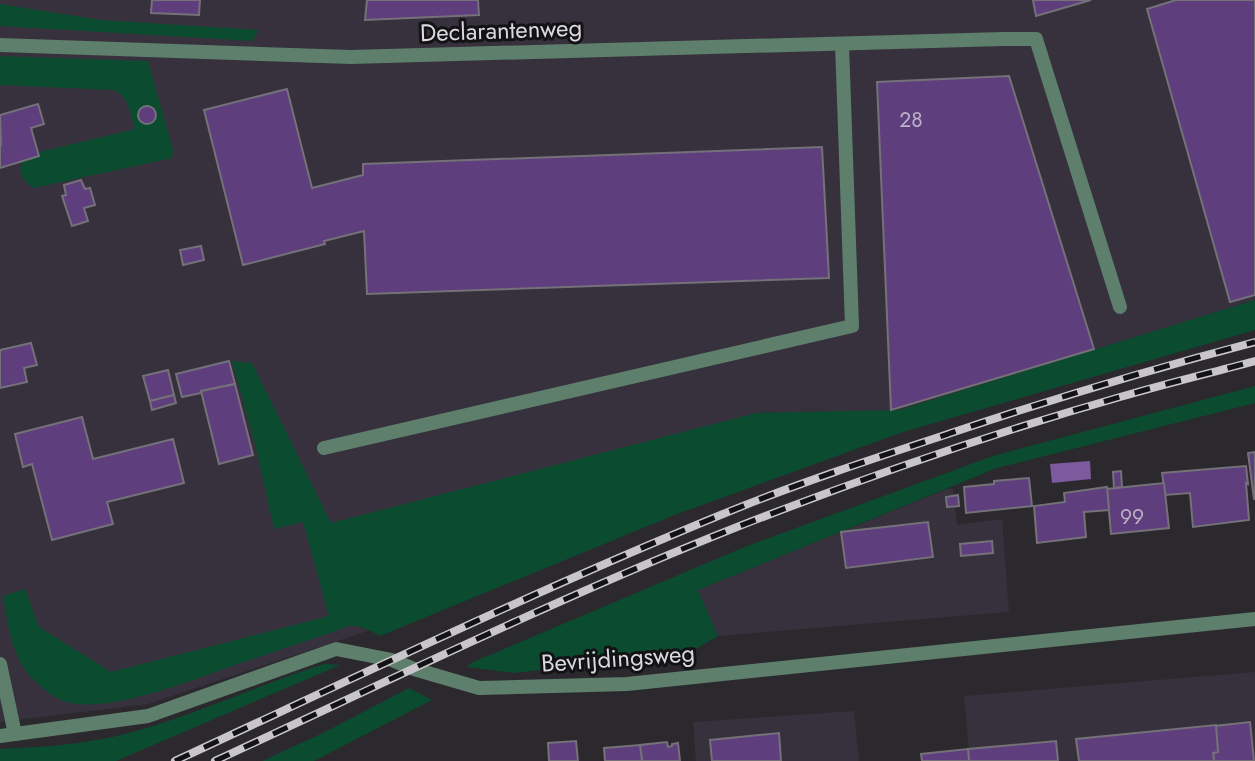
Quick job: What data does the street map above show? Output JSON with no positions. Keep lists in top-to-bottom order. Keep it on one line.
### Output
{"streets":{"street":["Declarantenweg","Bevrijdingsweg"]},"house_numbers":["28","99"]}
